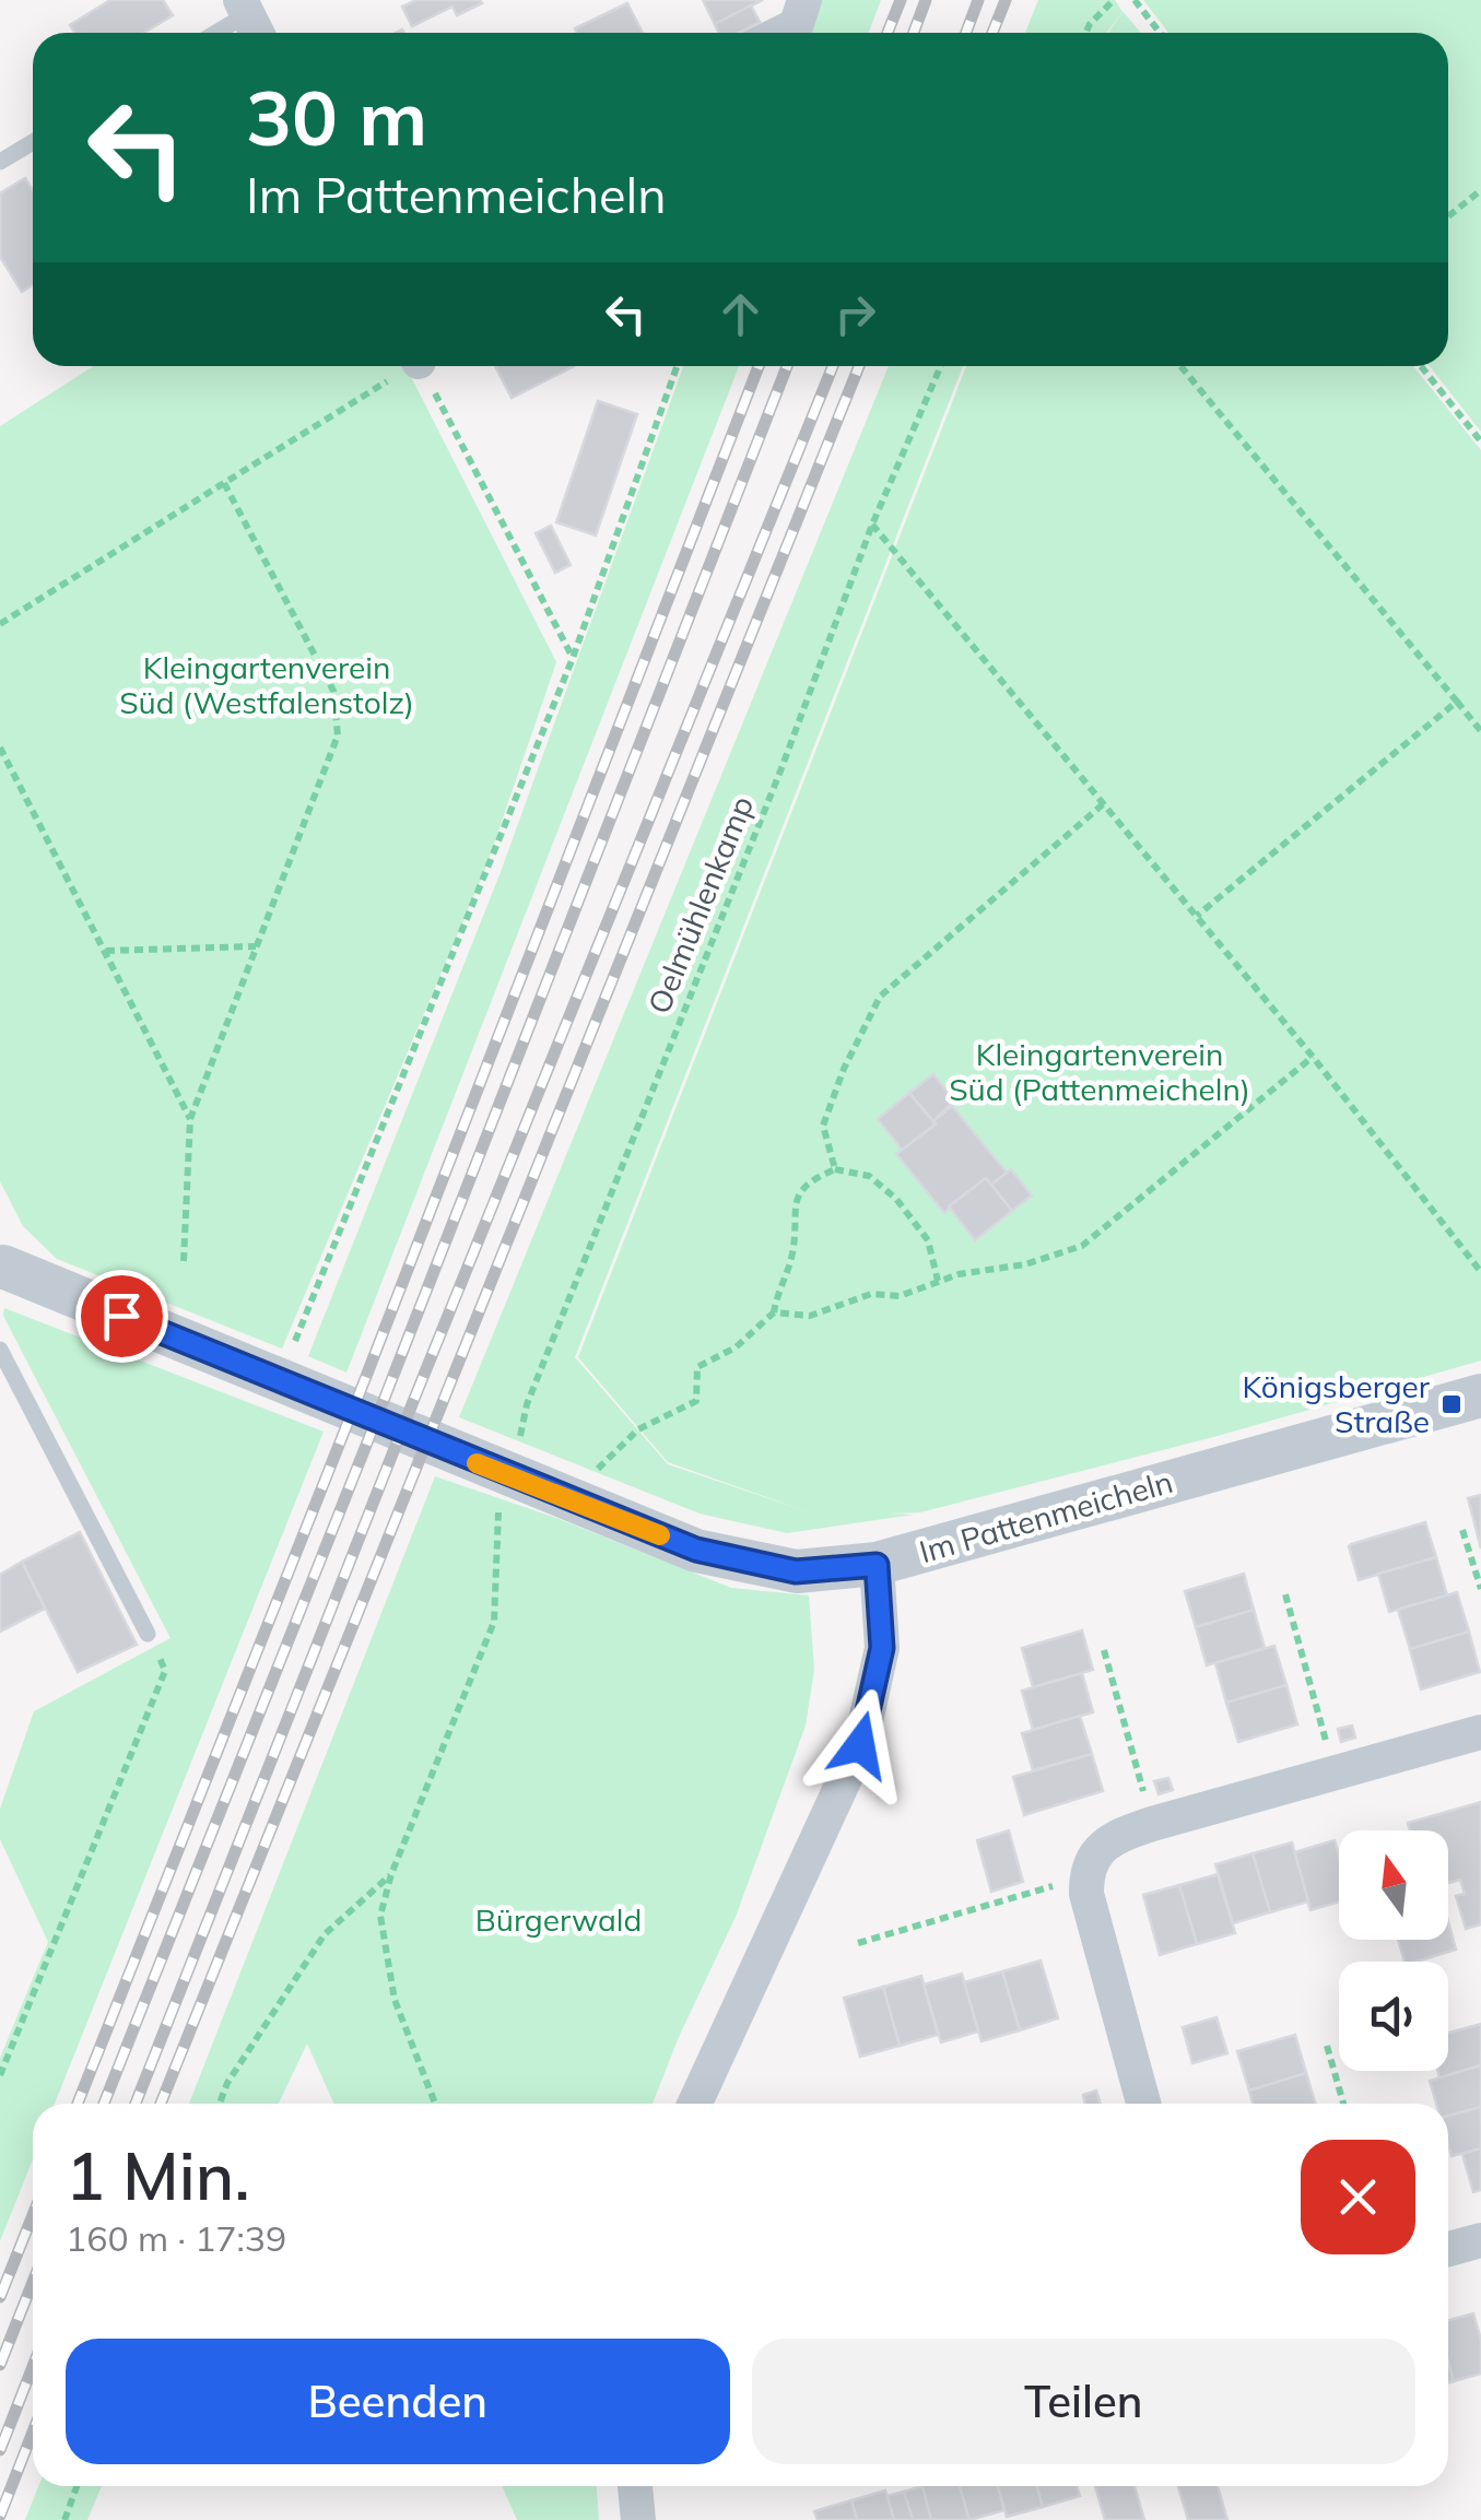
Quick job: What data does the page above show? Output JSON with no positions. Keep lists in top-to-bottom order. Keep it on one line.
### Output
{"streets":{"street":["Im Pattenmeicheln"],"path":["Oelmühlenkamp"]},"crossings":[["Oelmühlenkamp","Im Pattenmeicheln"]],"parks":["Kleingartenverein Süd (Westfalenstolz)","Kleingartenverein Süd (Pattenmeicheln)","Bürgerwald"],"places":{"transit":["Königsberger Straße"]},"north":"top","page":{"turn":["30 m","Im Pattenmeicheln"],"heading":["1 Min.","160 m · 17:39"],"buttons":["Beenden","Teilen"]}}
